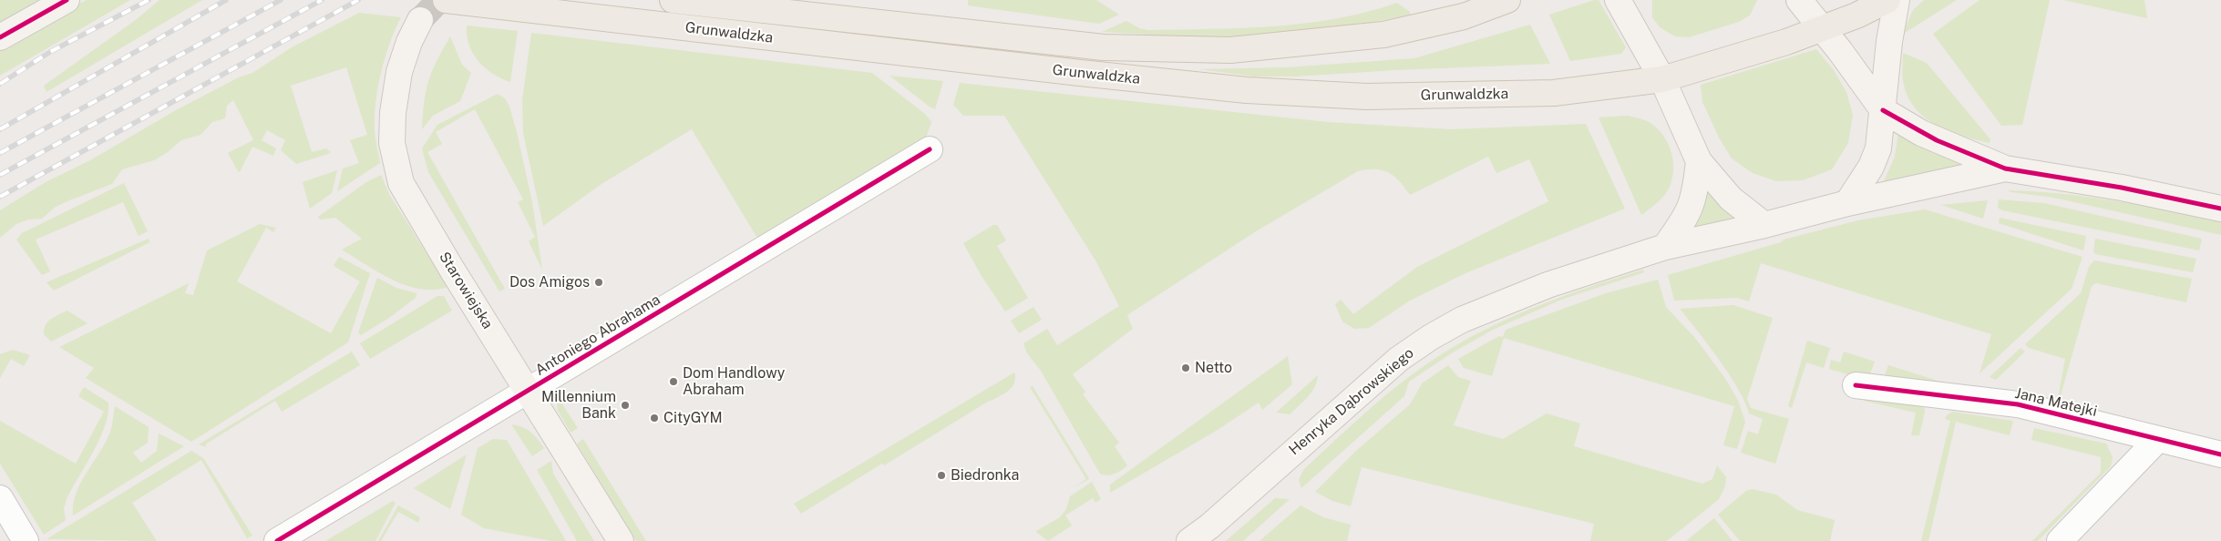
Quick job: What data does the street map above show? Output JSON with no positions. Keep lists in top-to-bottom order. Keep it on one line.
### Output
{"streets":{"main road":["Grunwaldzka","Starowiejska","Henryka Dąbrowskiego"],"street":["Antoniego Abrahama","Jana Matejki"]},"crossings":[["Starowiejska","Antoniego Abrahama"]],"places":["Dos Amigos","Netto","Dom Handlowy Abraham","Millennium Bank","CityGYM","Biedronka"]}
